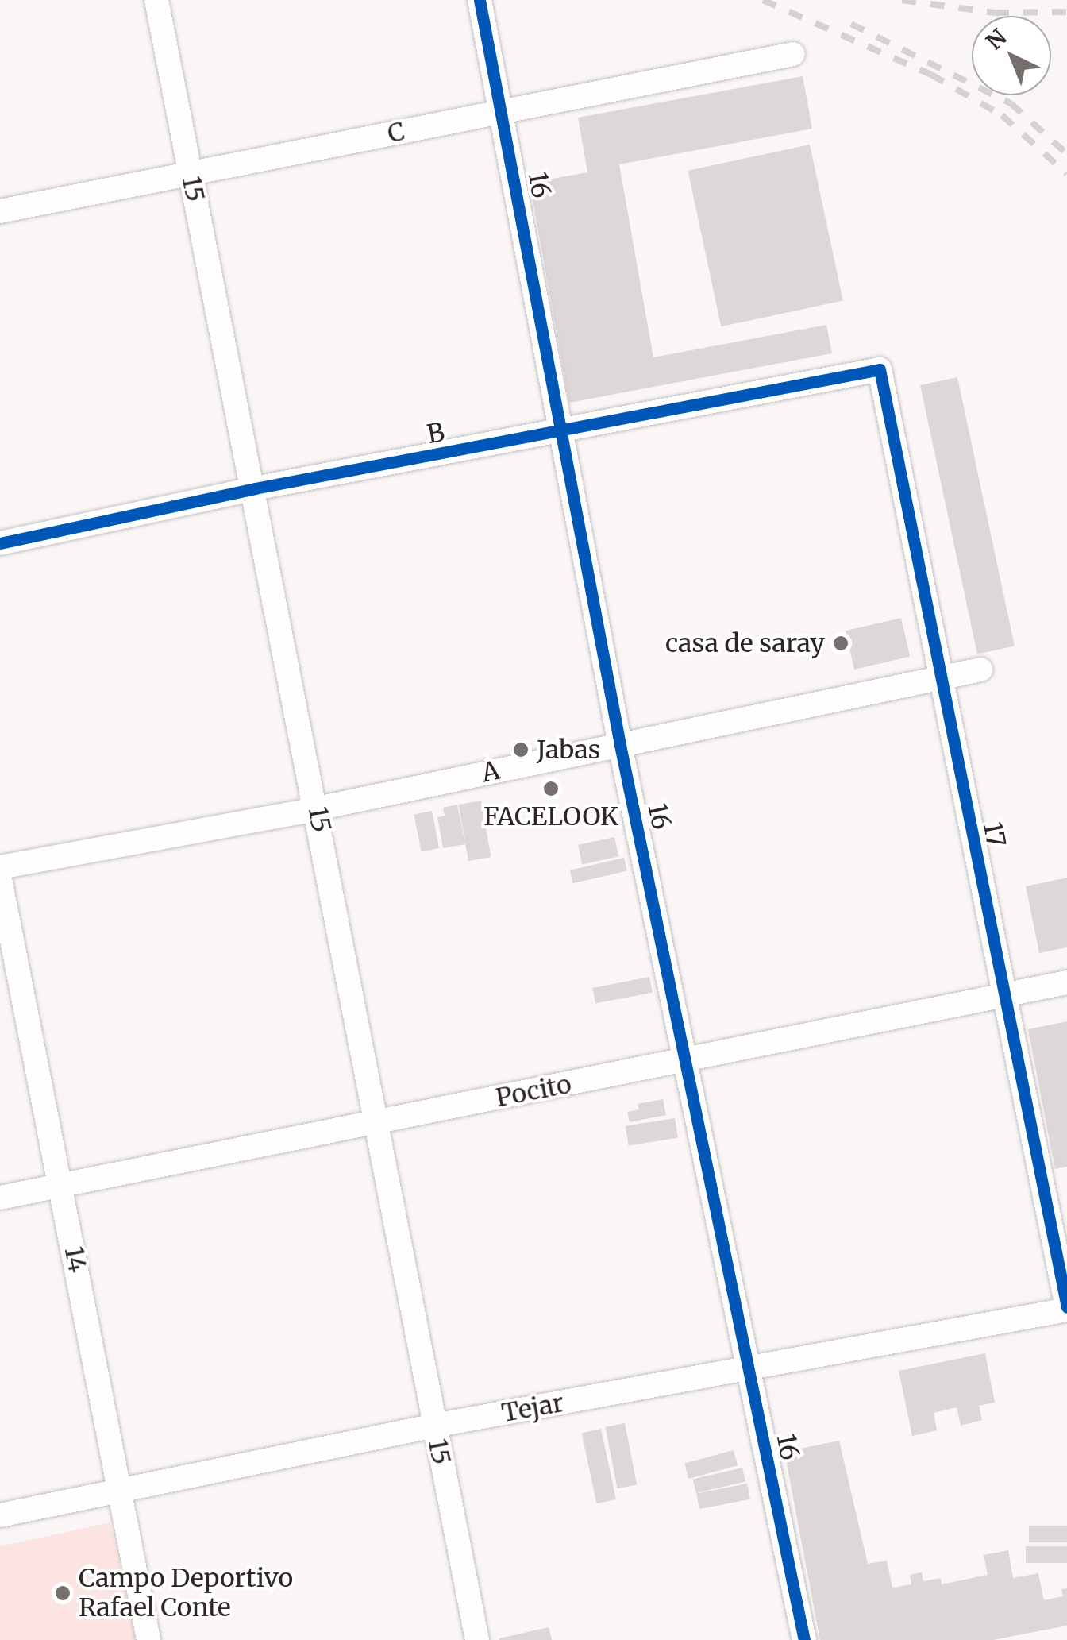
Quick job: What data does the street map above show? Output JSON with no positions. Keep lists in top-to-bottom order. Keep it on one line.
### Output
{"streets":{"street":["C","16","15","B","A","17","Pocito","14","Tejar"]},"crossings":[["C","16"],["C","15"],["16","B"],["16","A"],["16","Pocito"],["16","Tejar"],["15","B"],["15","A"],["15","Pocito"],["15","Tejar"],["B","17"],["A","17"],["17","Pocito"],["17","Tejar"],["Pocito","14"],["14","Tejar"]],"places":["casa de saray","Jabas","FACELOOK","Campo Deportivo Rafael Conte"],"north":"top left"}
